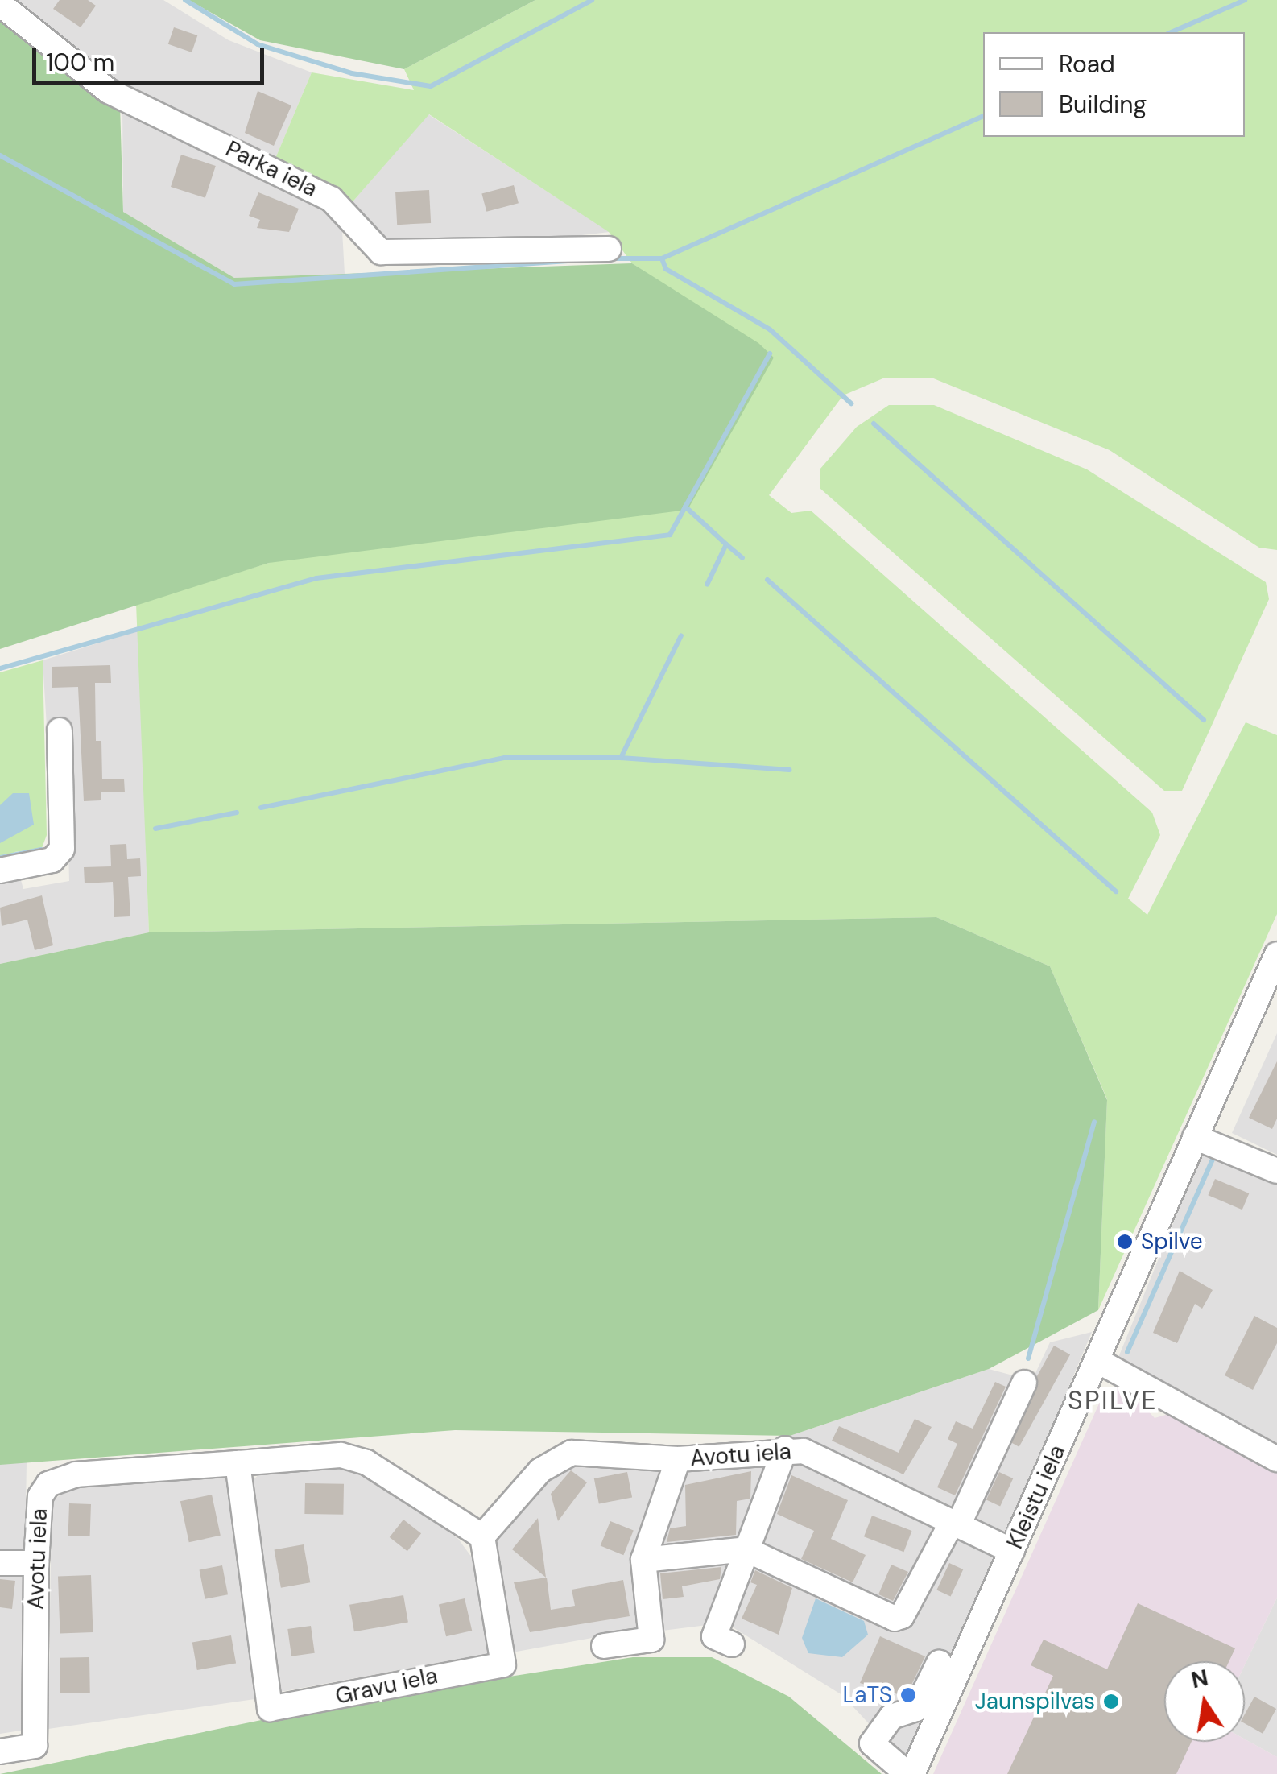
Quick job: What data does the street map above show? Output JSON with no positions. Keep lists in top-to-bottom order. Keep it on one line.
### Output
{"streets":{"street":["Parka iela","Avotu iela","Kleistu iela","Gravu iela"]},"crossings":[["Avotu iela","Kleistu iela"],["Avotu iela","Gravu iela"]],"districts":["SPILVE"],"places":["Spilve","LaTS","Jaunspilvas"],"legend":["Road","Building"],"scale_bar":"100 m","north":"top"}
